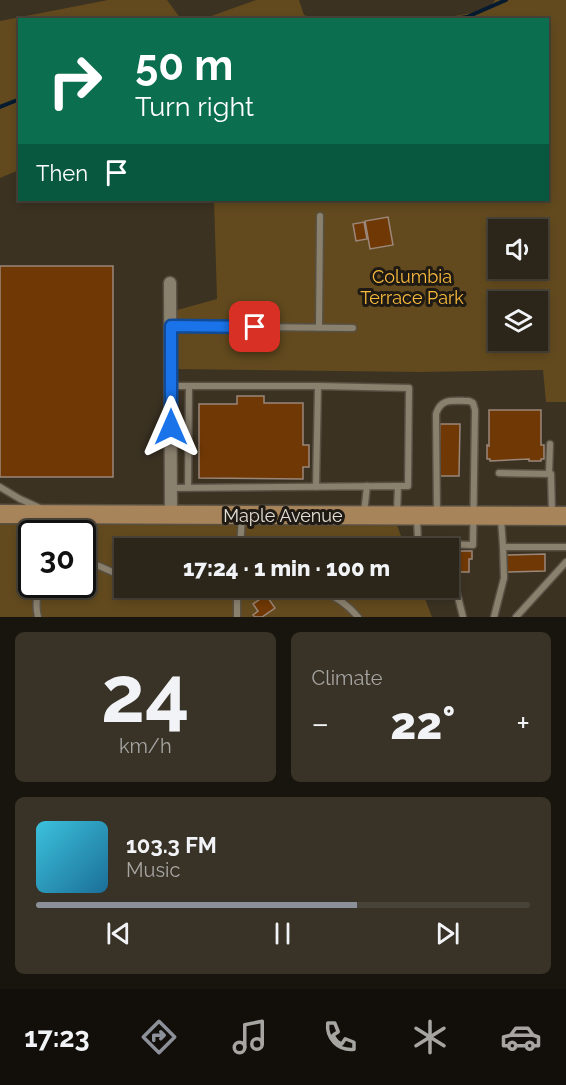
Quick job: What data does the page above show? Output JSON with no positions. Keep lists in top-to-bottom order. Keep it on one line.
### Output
{"streets":{"main road":["Maple Avenue"]},"parks":["Columbia Terrace Park"],"page":{"turn":["50 m","Turn right"],"then":"Then","limit":"30","trip":"17:24 · 1 min · 100 m","tile":[["24","km/h"],"Climate"],"heat":["−","22°","+"],"song":["103.3 FM","Music"],"tabs":"17:23"}}
